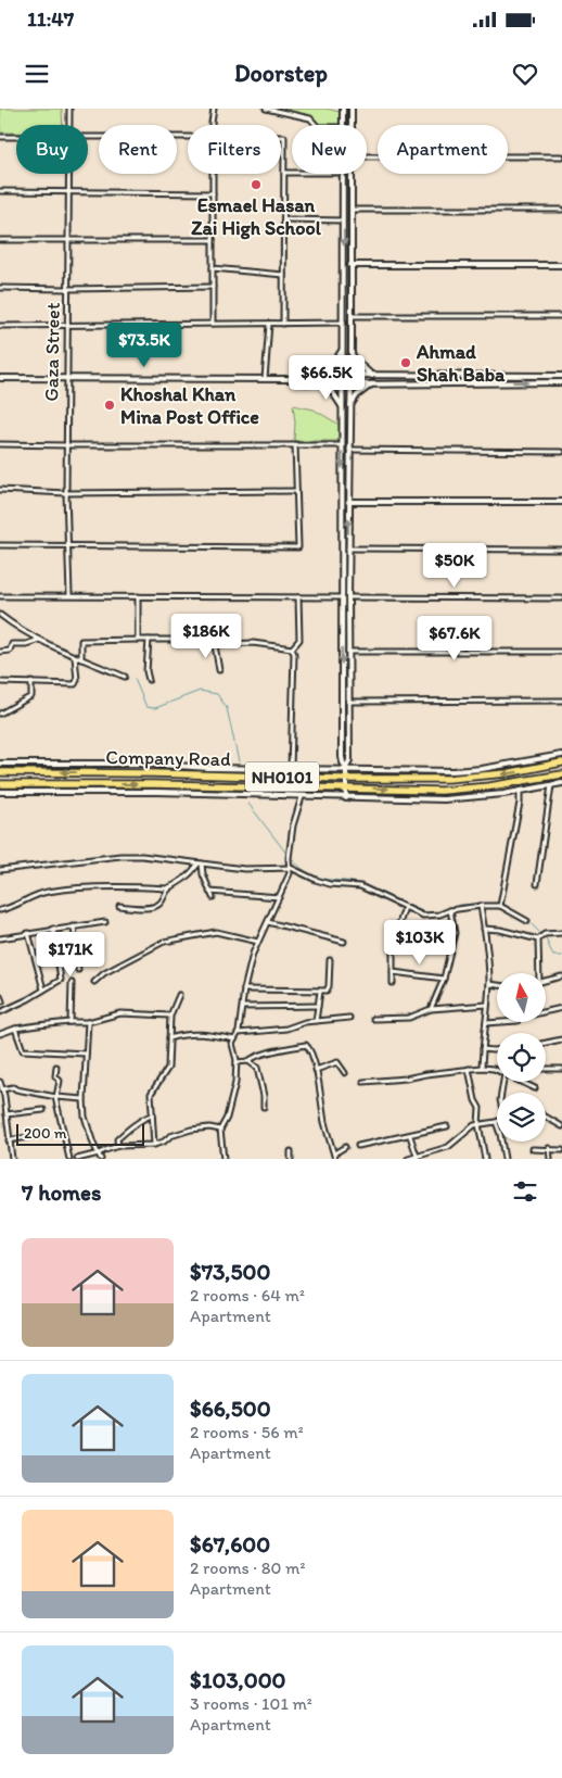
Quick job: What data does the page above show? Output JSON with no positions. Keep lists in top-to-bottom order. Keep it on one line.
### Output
{"streets":{"highway":["Company Road","NH0101"],"street":["Gaza Street"]},"places":["Esmael Hasan Zai High School","Ahmad Shah Baba","Khoshal Khan Mina Post Office"],"scale_bar":"200 m","north":"top","page":{"status":"11:47","header":"Doorstep","chip":["Buy","Rent","Filters","New","Apartment"],"price":["$73.5K","$66.5K","$50K","$186K","$67.6K","$103K","$171K"],"scale":"200 m","heading":"7 homes","list":[{"name":"$73,500","note":"2 rooms · 64 m² · Apartment"},{"name":"$66,500","note":"2 rooms · 56 m² · Apartment"},{"name":"$67,600","note":"2 rooms · 80 m² · Apartment"},{"name":"$103,000","note":"3 rooms · 101 m² · Apartment"}]}}
